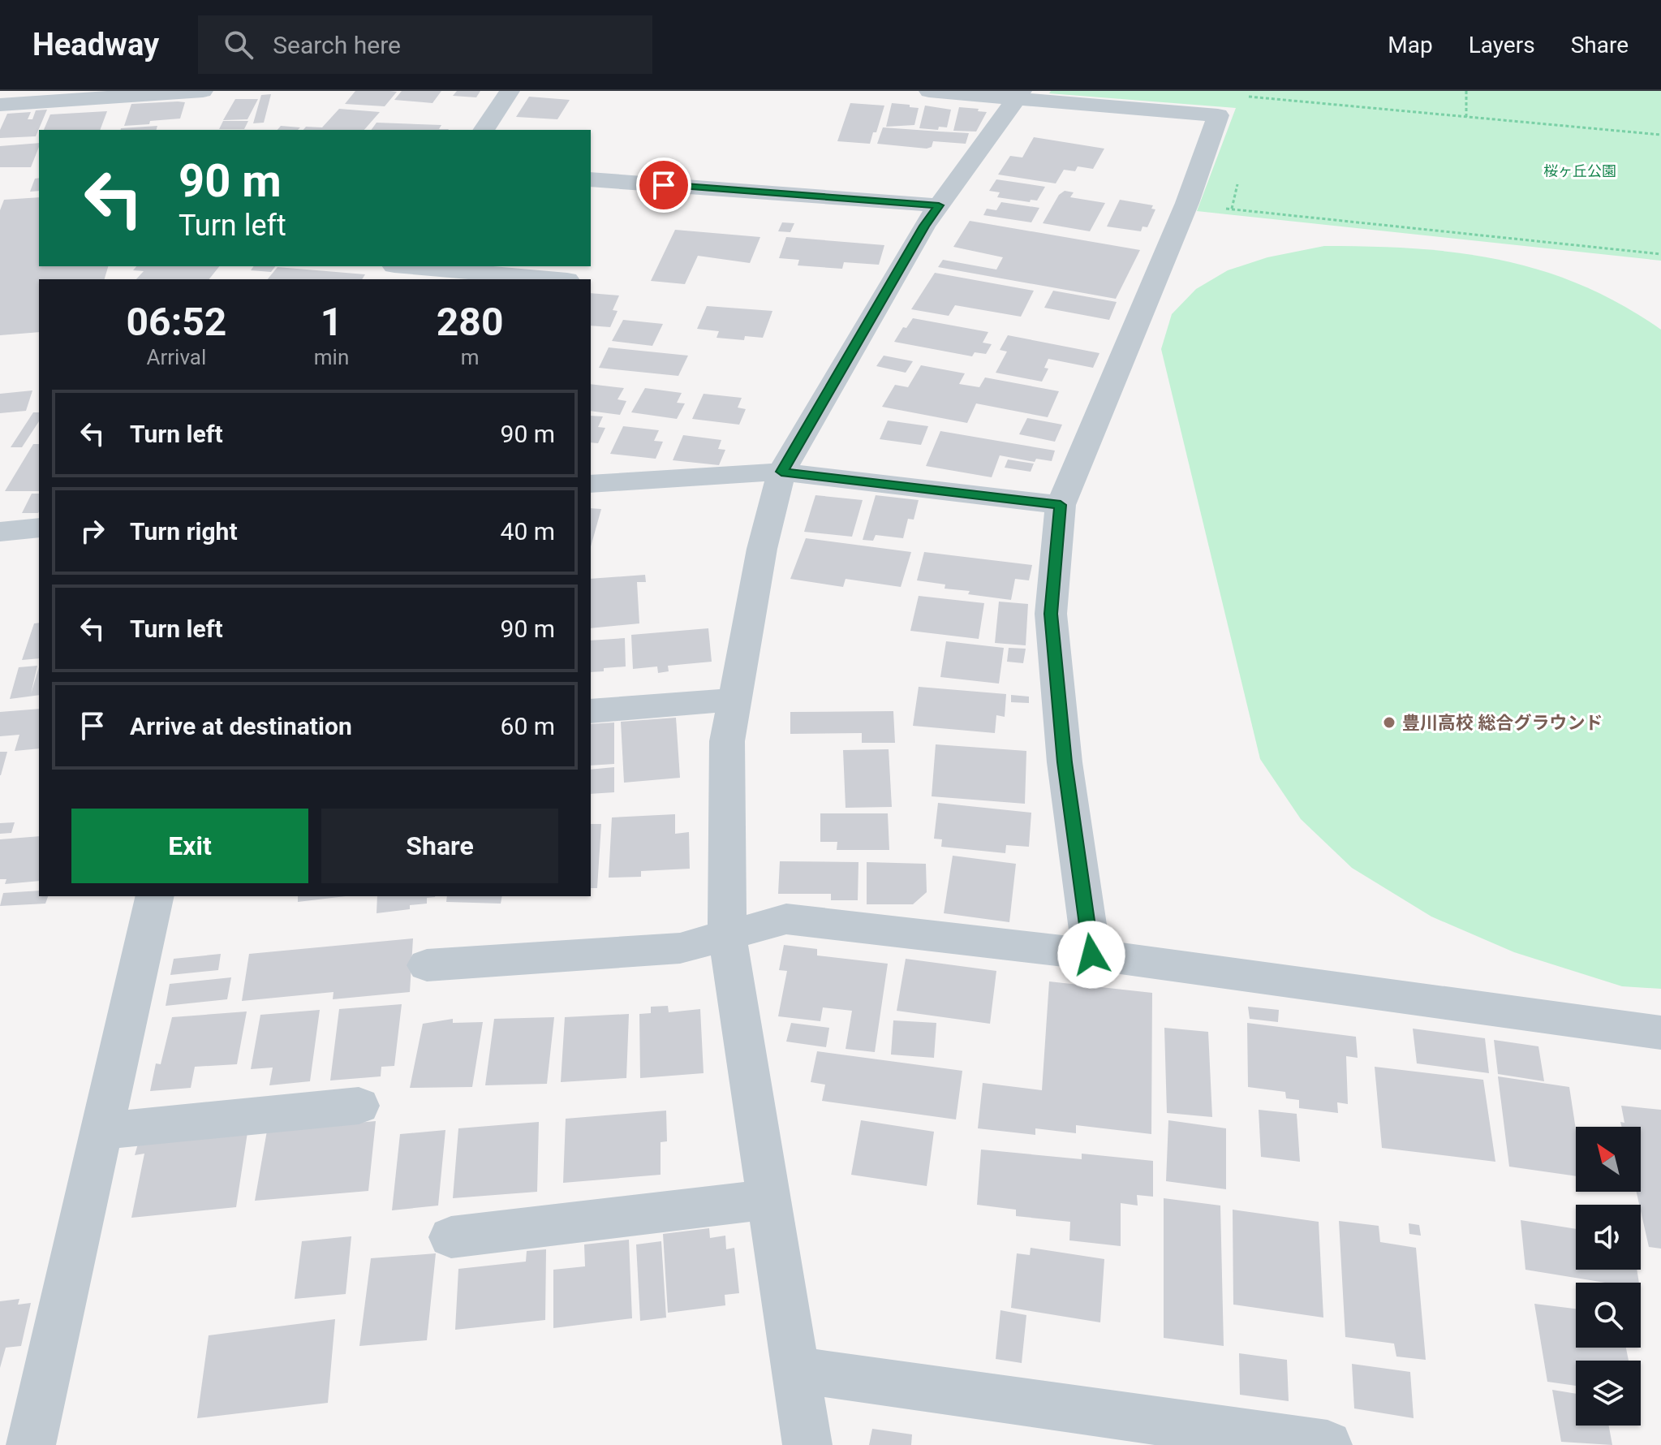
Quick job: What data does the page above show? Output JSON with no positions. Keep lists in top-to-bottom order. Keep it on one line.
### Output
{"parks":["桜ヶ丘公園"],"places":["豊川高校 総合グラウンド"],"north":"top left","page":{"header":"Headway","search":"Search here","nav":["Map","Layers","Share"],"turn":["90 m","Turn left"],"eta":["06:52","Arrival","1","min","280","m"],"list":[{"name":"Turn left","value":"90 m"},{"name":"Turn right","value":"40 m"},{"name":"Turn left","value":"90 m"},{"name":"Arrive at destination","value":"60 m"}],"buttons":["Exit","Share"]}}
